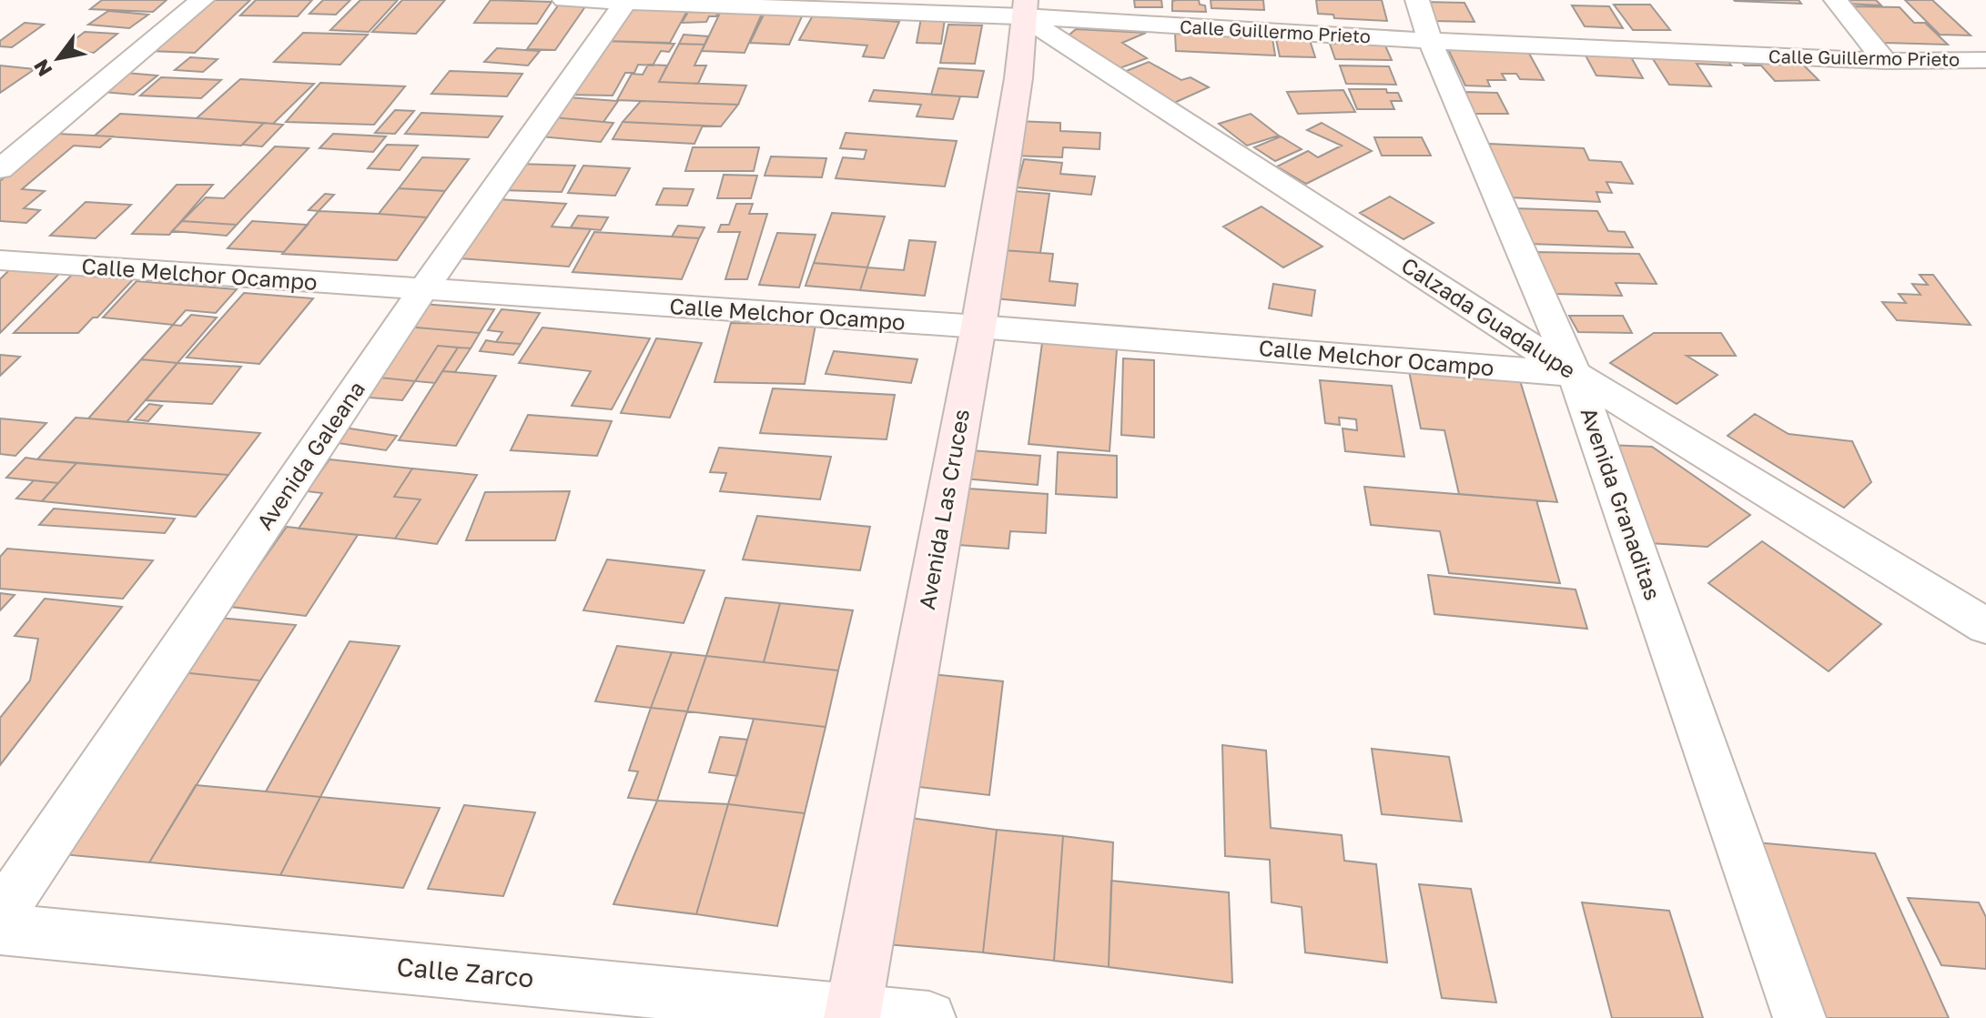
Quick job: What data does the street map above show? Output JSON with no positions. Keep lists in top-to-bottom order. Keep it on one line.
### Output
{"streets":{"street":["Calle Guillermo Prieto","Calle Melchor Ocampo","Calzada Guadalupe","Avenida Galeana","Avenida Granaditas","Avenida Las Cruces","Calle Zarco"]},"crossings":[["Calle Guillermo Prieto","Calzada Guadalupe"],["Calle Guillermo Prieto","Avenida Galeana"],["Calle Guillermo Prieto","Avenida Granaditas"],["Calle Guillermo Prieto","Avenida Las Cruces"],["Calle Melchor Ocampo","Calzada Guadalupe"],["Calle Melchor Ocampo","Avenida Galeana"],["Calle Melchor Ocampo","Avenida Granaditas"],["Calle Melchor Ocampo","Avenida Las Cruces"],["Calzada Guadalupe","Avenida Granaditas"],["Calzada Guadalupe","Avenida Las Cruces"],["Avenida Las Cruces","Calle Zarco"]],"north":"bottom left"}
